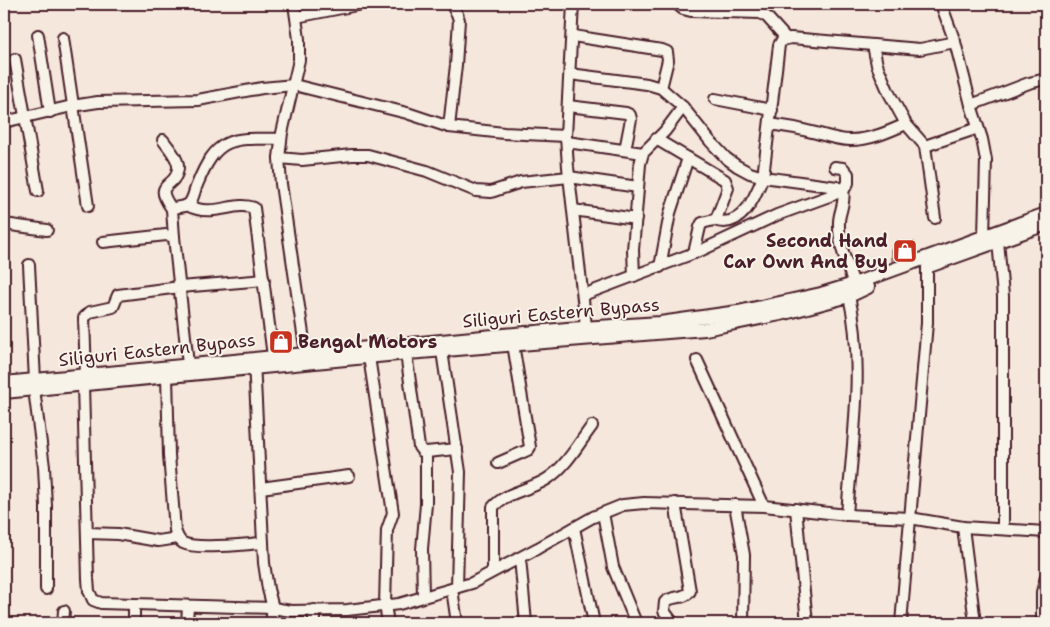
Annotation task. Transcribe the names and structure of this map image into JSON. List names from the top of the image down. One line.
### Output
{"streets":{"main road":["Siliguri Eastern Bypass"]},"places":{"shop":["Second Hand Car Own And Buy","Bengal Motors"]}}
